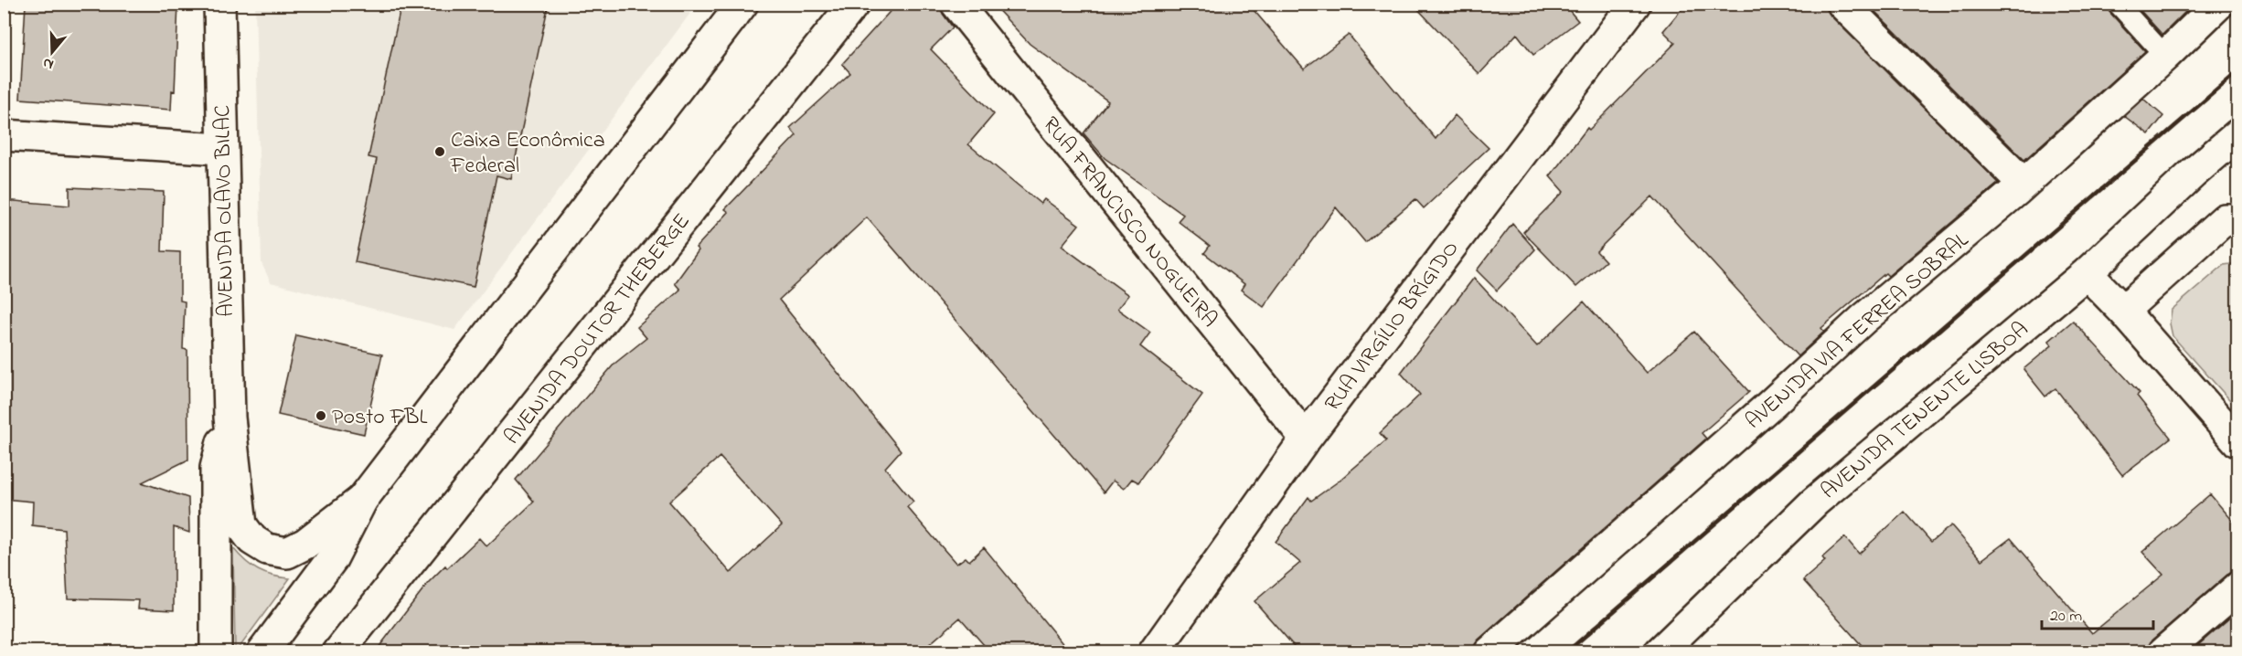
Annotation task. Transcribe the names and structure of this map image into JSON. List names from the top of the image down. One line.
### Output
{"streets":{"street":["AVENIDA OLAVO BILAC","RUA FRANCISCO NOGUEIRA","RUA VIRGÍLIO BRÍGIDO","AVENIDA DOUTOR THEBERGE","AVENIDA VIA FERREA SOBRAL","AVENIDA TENENTE LISBOA"]},"crossings":[["RUA FRANCISCO NOGUEIRA","RUA VIRGÍLIO BRÍGIDO"]],"places":["Caixa Econômica Federal","Posto FBL"],"scale_bar":"20 m","north":"bottom"}
